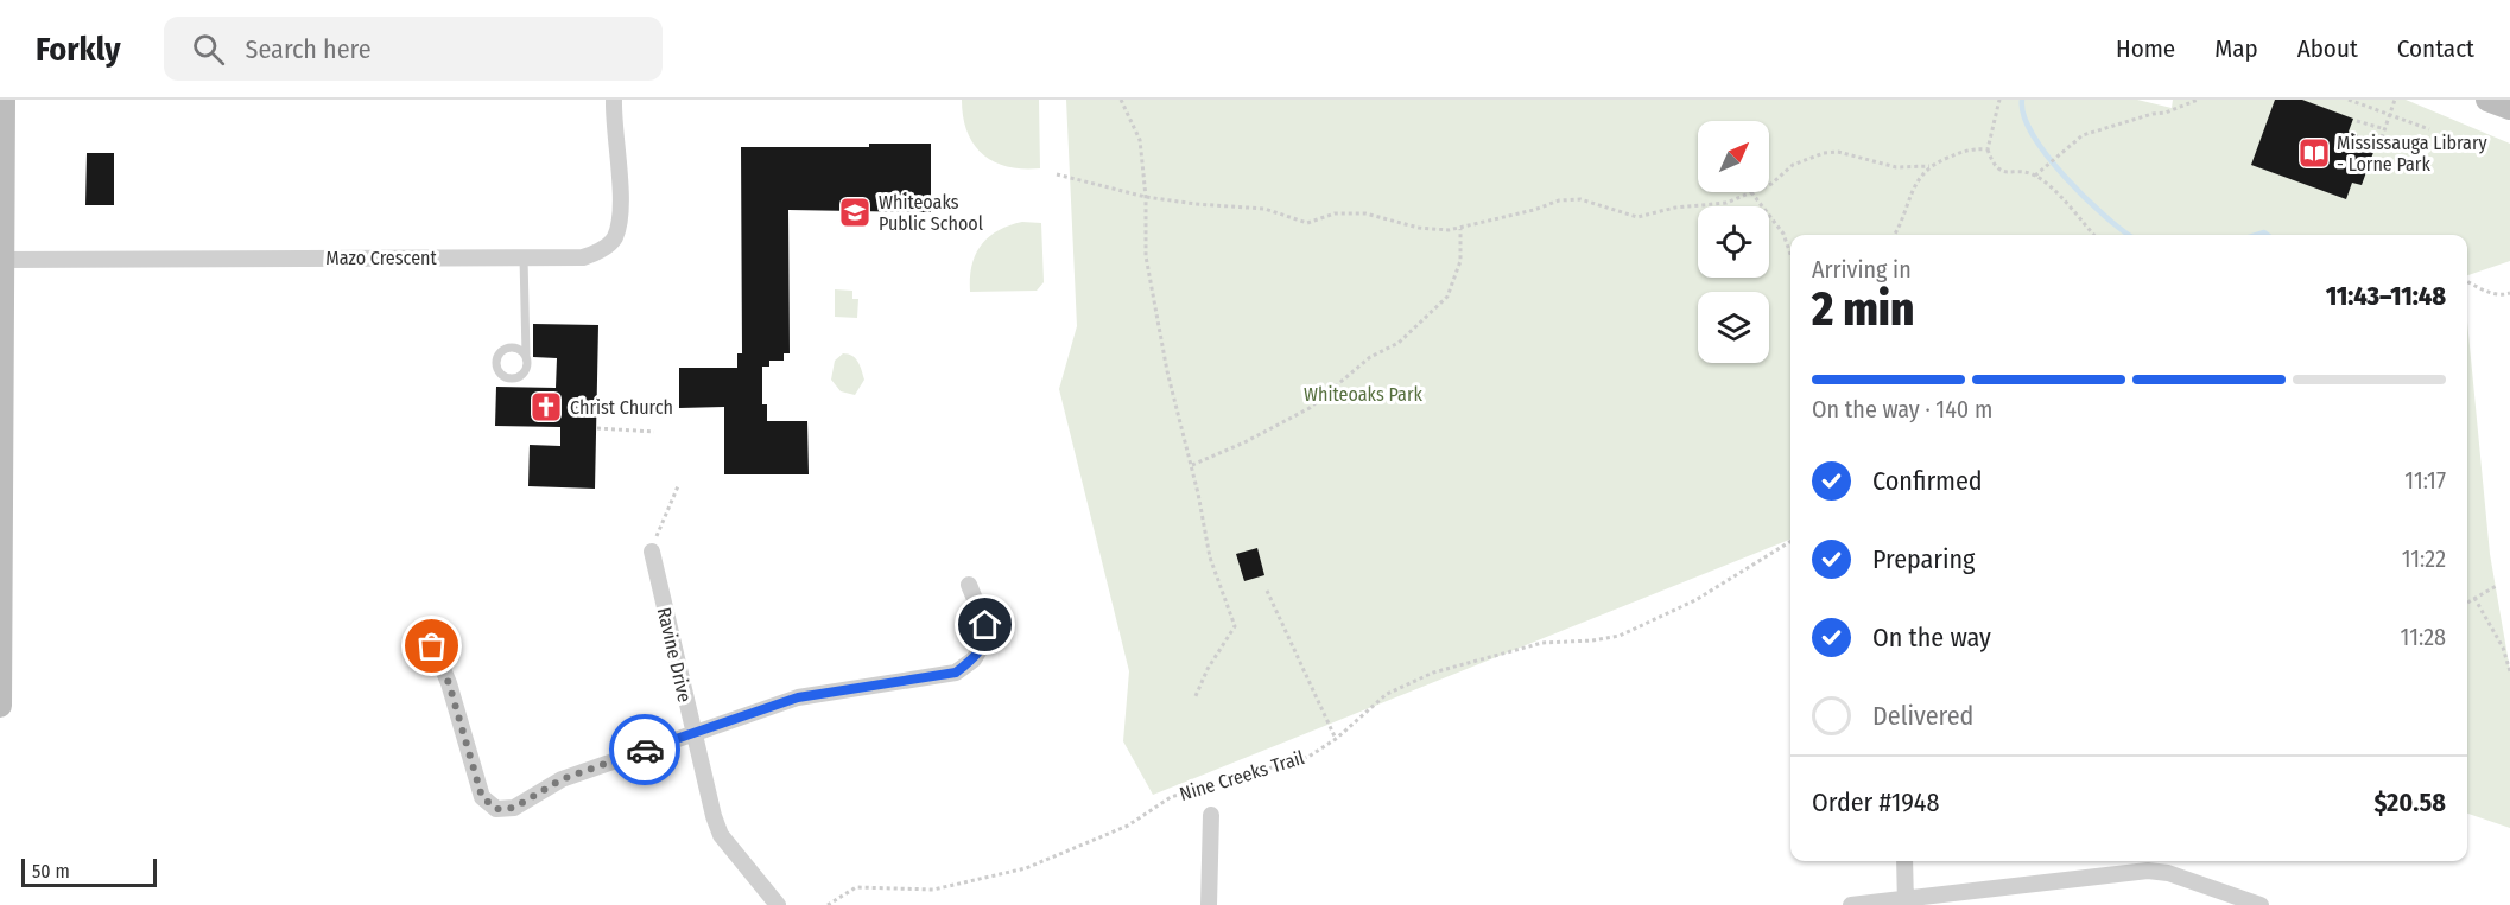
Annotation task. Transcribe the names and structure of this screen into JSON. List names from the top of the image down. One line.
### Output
{"streets":{"street":["Mazo Crescent","Ravine Drive"],"path":["Nine Creeks Trail"]},"parks":["Whiteoaks Park"],"places":{"library":["Mississauga Library - Lorne Park"],"school or university":["Whiteoaks Public School"],"church":["Christ Church"]},"scale_bar":"50 m","north":"top right","page":{"header":"Forkly","search":"Search here","nav":["Home","Map","About","Contact"],"heading":["2 min","Arriving in","11:43–11:48"],"panel":["Order #1948","$20.58"],"bar":"On the way · 140 m","list":[["Confirmed","11:17"],["Preparing","11:22"],["On the way","11:28"],"Delivered"],"scale":"50 m"}}
